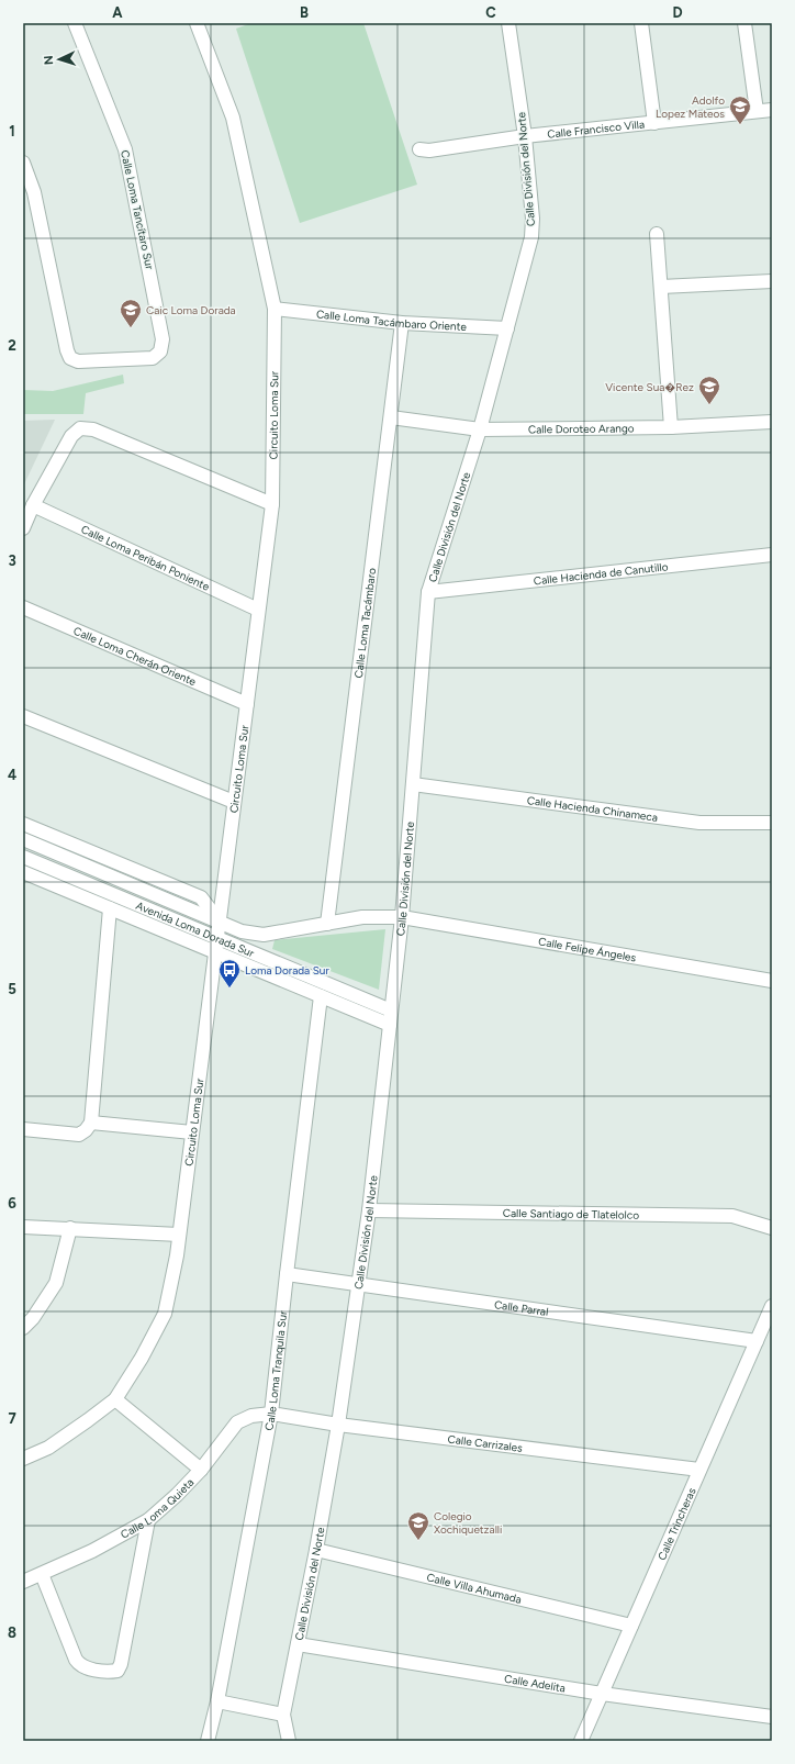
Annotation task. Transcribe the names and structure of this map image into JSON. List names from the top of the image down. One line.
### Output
{"streets":{"street":["Calle Francisco Villa","Calle División del Norte","Calle Loma Tancítaro Sur","Calle Loma Tacámbaro Oriente","Circuito Loma Sur","Calle Doroteo Arango","Calle Loma Peribán Poniente","Calle Hacienda de Canutillo","Calle Loma Tacámbaro","Calle Loma Cherán Oriente","Calle Hacienda Chinameca","Avenida Loma Dorada Sur","Calle Felipe Ángeles","Calle Santiago de Tlatelolco","Calle Parral","Calle Loma Tranquila Sur","Calle Carrizales","Calle Loma Quieta","Calle Trincheras","Calle Villa Ahumada","Calle Adelita"]},"crossings":[["Calle Francisco Villa","Calle División del Norte"],["Calle División del Norte","Calle Loma Tacámbaro Oriente"],["Calle División del Norte","Calle Doroteo Arango"],["Calle División del Norte","Calle Hacienda de Canutillo"],["Calle División del Norte","Calle Hacienda Chinameca"],["Calle División del Norte","Avenida Loma Dorada Sur"],["Calle División del Norte","Calle Felipe Ángeles"],["Calle División del Norte","Calle Santiago de Tlatelolco"],["Calle División del Norte","Calle Parral"],["Calle División del Norte","Calle Carrizales"],["Calle División del Norte","Calle Villa Ahumada"],["Calle División del Norte","Calle Adelita"],["Calle Loma Tacámbaro Oriente","Circuito Loma Sur"],["Calle Loma Tacámbaro Oriente","Calle Loma Tacámbaro"],["Circuito Loma Sur","Calle Loma Peribán Poniente"],["Circuito Loma Sur","Calle Loma Cherán Oriente"],["Circuito Loma Sur","Avenida Loma Dorada Sur"],["Calle Doroteo Arango","Calle Loma Tacámbaro"],["Calle Loma Tacámbaro","Avenida Loma Dorada Sur"],["Avenida Loma Dorada Sur","Calle Felipe Ángeles"],["Avenida Loma Dorada Sur","Calle Loma Tranquila Sur"],["Calle Parral","Calle Loma Tranquila Sur"],["Calle Parral","Calle Trincheras"],["Calle Loma Tranquila Sur","Calle Carrizales"],["Calle Loma Tranquila Sur","Calle Loma Quieta"],["Calle Carrizales","Calle Loma Quieta"],["Calle Carrizales","Calle Trincheras"],["Calle Trincheras","Calle Villa Ahumada"],["Calle Trincheras","Calle Adelita"]],"places":{"school or university":["Adolfo Lopez Mateos","Caic Loma Dorada","Vicente Sua�Rez","Colegio Xochiquetzalli"],"bus stop":["Loma Dorada Sur"]},"north":"left","grid":{"columns":["A","B","C","D"],"rows":["1","2","3","4","5","6","7","8"]}}
